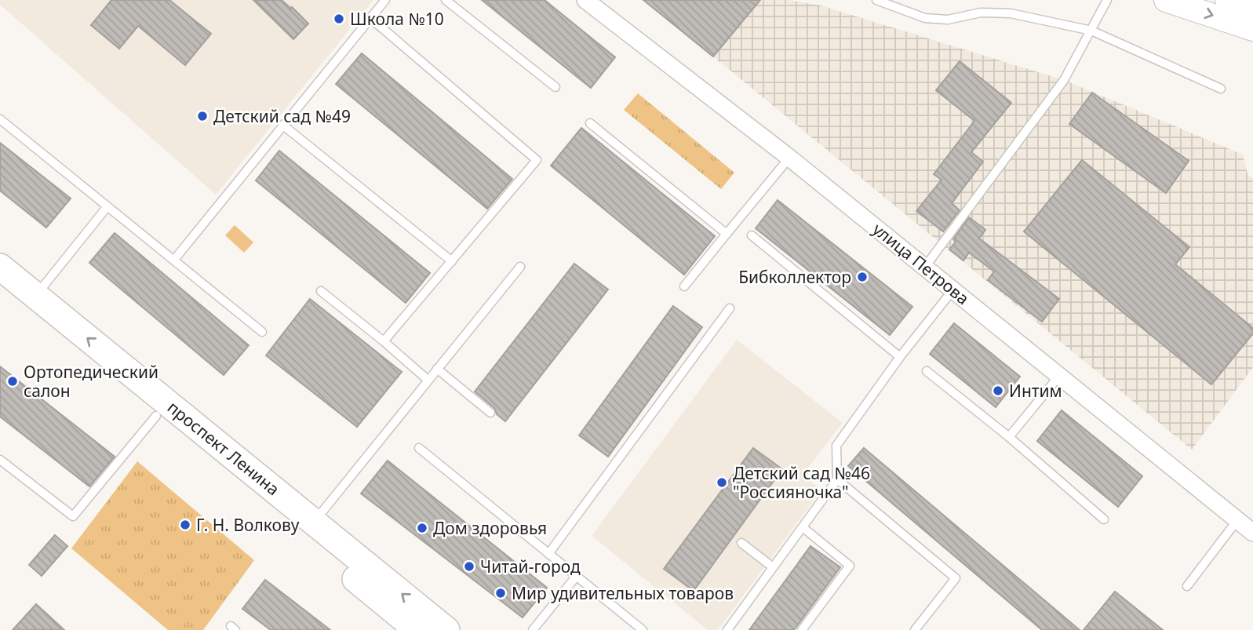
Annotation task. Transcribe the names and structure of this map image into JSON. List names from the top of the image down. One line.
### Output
{"streets":{"main road":["проспект Ленина"],"street":["улица Петрова"]},"places":["Школа №10","Детский сад №49","Бибколлектор","Ортопедический салон","Интим","Детский сад №46 \"Россияночка\"","Г. Н. Волкову","Дом здоровья","Читай-город","Мир удивительных товаров"]}
